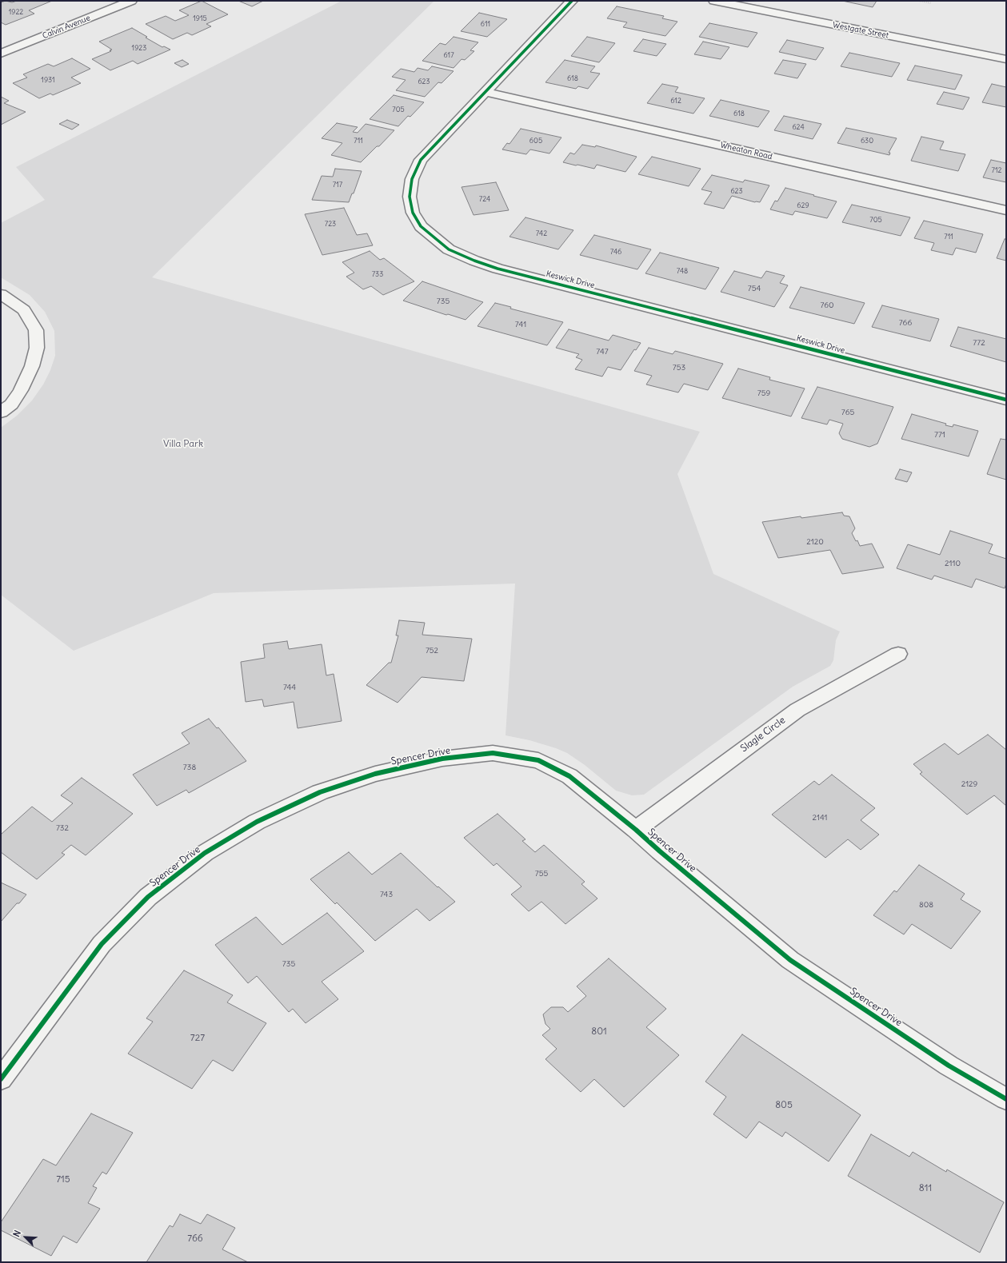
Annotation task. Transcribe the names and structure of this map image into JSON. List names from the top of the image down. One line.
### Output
{"streets":{"street":["Calvin Avenue","Westgate Street","Wheaton Road","Keswick Drive","Slagle Circle","Spencer Drive"]},"crossings":[["Wheaton Road","Keswick Drive"],["Slagle Circle","Spencer Drive"]],"parks":["Villa Park"],"house_numbers":["1922","1915","611","1923","617","618","1931","623","612","705","618","624","711","605","630","712","717","623","724","629","705","723","742","711","746","748","733","754","735","760","766","741","772","747","753","759","765","771","2120","2110","752","744","738","2129","2141","732","755","743","808","735","801","727","805","715","811","766"],"north":"top left"}
